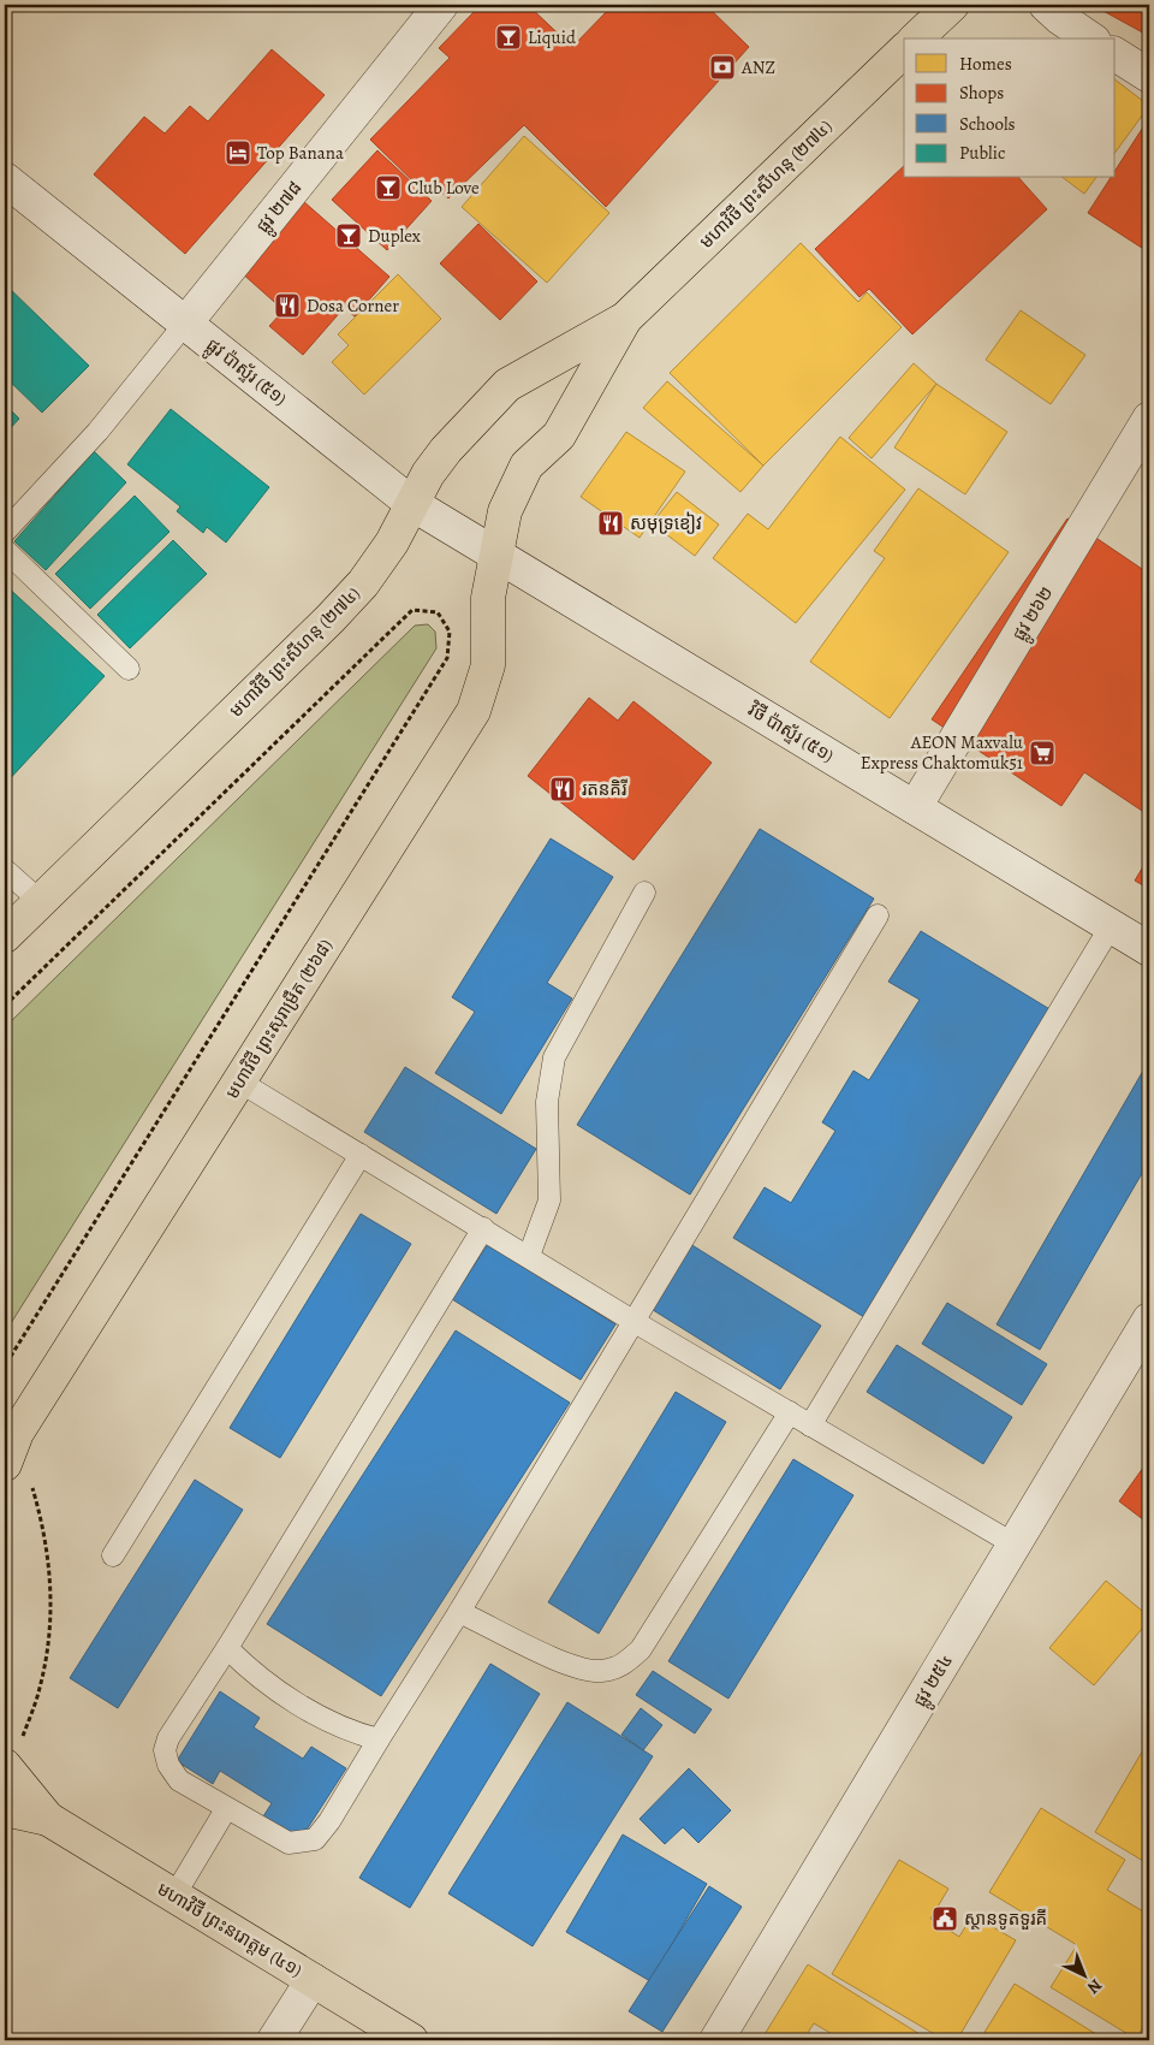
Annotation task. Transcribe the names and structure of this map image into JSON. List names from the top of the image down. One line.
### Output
{"streets":{"main road":["មហាវិថី ព្រះសីហនុ (២៧៤)","មហាវិថី ព្រះសុរាម្រឹត (២៦៨)","មហាវិថី ព្រះនរោត្តម (៤១)"],"street":["ផ្លូវ ២៧៨","ផ្លូវ ប៉ាស្ទ័រ (៥១)","ផ្លូវ ២៦២","វិថី ប៉ាស្ទ័រ (៥១)","ផ្លូវ ២៥៤"]},"crossings":[["មហាវិថី ព្រះសីហនុ (២៧៤)","ផ្លូវ ប៉ាស្ទ័រ (៥១)"],["មហាវិថី ព្រះសីហនុ (២៧៤)","វិថី ប៉ាស្ទ័រ (៥១)"],["មហាវិថី ព្រះសីហនុ (២៧៤)","មហាវិថី ព្រះសុរាម្រឹត (២៦៨)"],["ផ្លូវ ២៧៨","ផ្លូវ ប៉ាស្ទ័រ (៥១)"],["ផ្លូវ ប៉ាស្ទ័រ (៥១)","វិថី ប៉ាស្ទ័រ (៥១)"],["ផ្លូវ ប៉ាស្ទ័រ (៥១)","មហាវិថី ព្រះសុរាម្រឹត (២៦៨)"],["ផ្លូវ ២៦២","វិថី ប៉ាស្ទ័រ (៥១)"],["វិថី ប៉ាស្ទ័រ (៥១)","មហាវិថី ព្រះសុរាម្រឹត (២៦៨)"]],"places":{"bar":["Liquid","Club Love","Duplex"],"bank":["ANZ"],"hotel":["Top Banana"],"restaurant":["Dosa Corner","សមុទ្រខៀវ","រតនគិរី"],"supermarket":["AEON Maxvalu Express Chaktomuk51"],"public building":["ស្ថានទូតទួរគី"]},"legend":["Homes","Shops","Schools","Public"],"north":"bottom right"}
